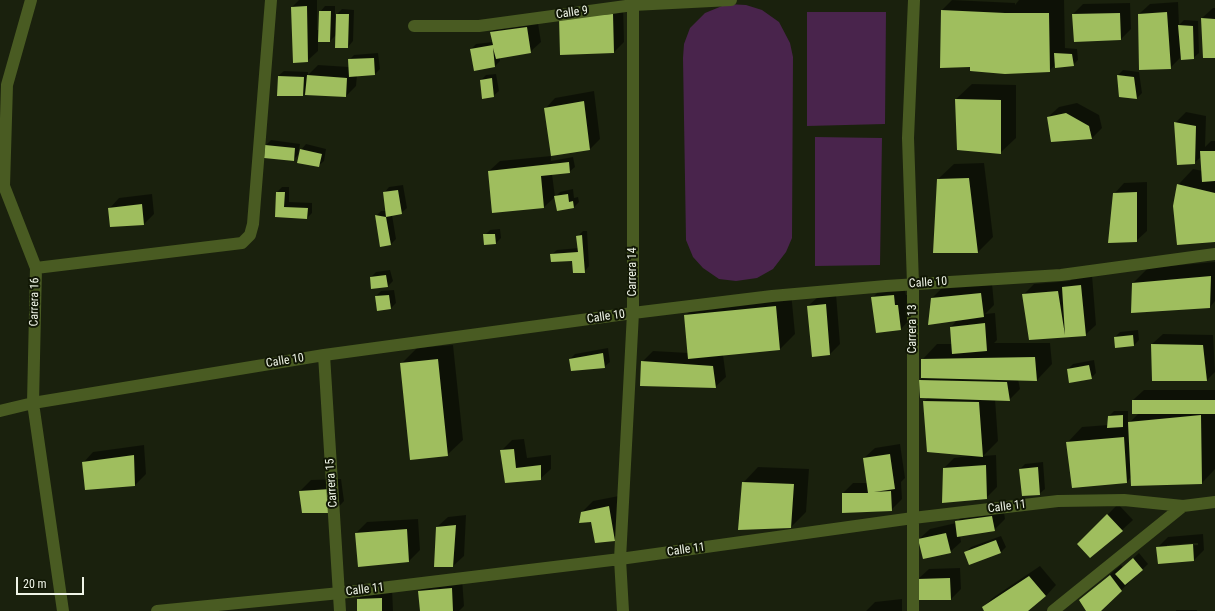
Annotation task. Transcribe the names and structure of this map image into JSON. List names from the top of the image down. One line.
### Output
{"streets":{"street":["Calle 9","Carrera 14","Calle 10","Carrera 16","Carrera 13","Carrera 15","Calle 11"]},"crossings":[["Calle 9","Carrera 14"],["Carrera 14","Calle 10"],["Carrera 14","Calle 11"],["Calle 10","Carrera 16"],["Calle 10","Carrera 13"],["Calle 10","Carrera 15"],["Carrera 13","Calle 11"],["Carrera 15","Calle 11"]],"scale_bar":"20 m"}
